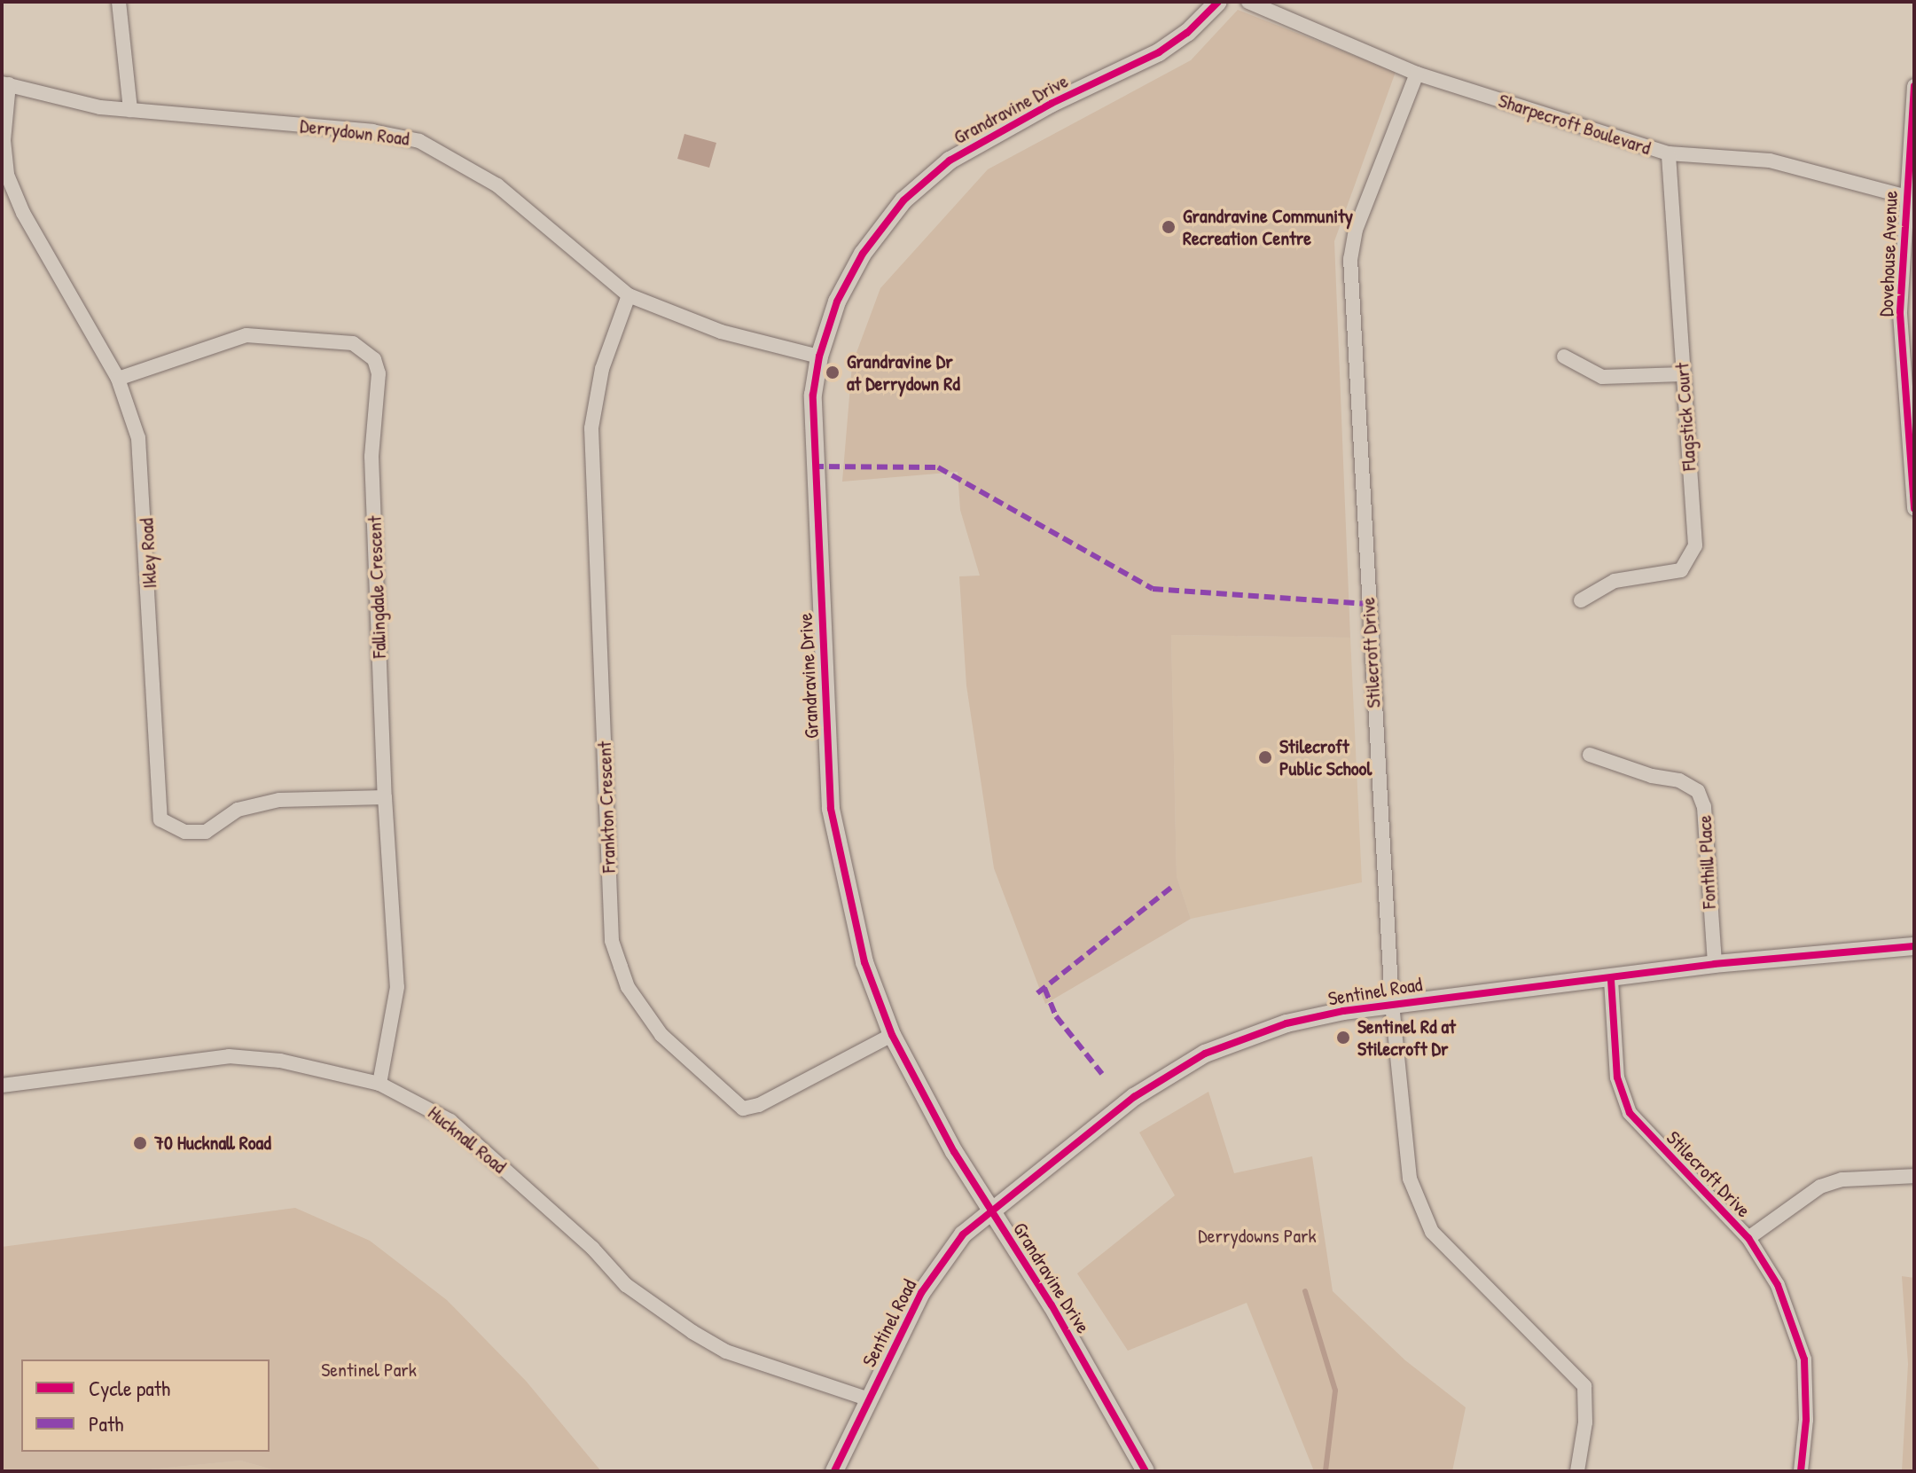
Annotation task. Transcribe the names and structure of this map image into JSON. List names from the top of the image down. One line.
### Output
{"streets":{"street":["Grandravine Drive","Sharpecroft Boulevard","Derrydown Road","Dovehouse Avenue","Flagstick Court","Ikley Road","Fallingdale Crescent","Stilecroft Drive","Frankton Crescent","Fonthill Place","Sentinel Road","Hucknall Road"]},"crossings":[["Grandravine Drive","Derrydown Road"],["Grandravine Drive","Frankton Crescent"],["Grandravine Drive","Sentinel Road"],["Sharpecroft Boulevard","Dovehouse Avenue"],["Sharpecroft Boulevard","Flagstick Court"],["Sharpecroft Boulevard","Stilecroft Drive"],["Derrydown Road","Ikley Road"],["Derrydown Road","Frankton Crescent"],["Ikley Road","Fallingdale Crescent"],["Fallingdale Crescent","Hucknall Road"],["Stilecroft Drive","Sentinel Road"],["Fonthill Place","Sentinel Road"],["Sentinel Road","Hucknall Road"]],"parks":["Derrydowns Park","Sentinel Park"],"places":["Grandravine Community Recreation Centre","Grandravine Dr at Derrydown Rd","Stilecroft Public School","Sentinel Rd at Stilecroft Dr","70 Hucknall Road"],"legend":["Cycle path","Path"]}
